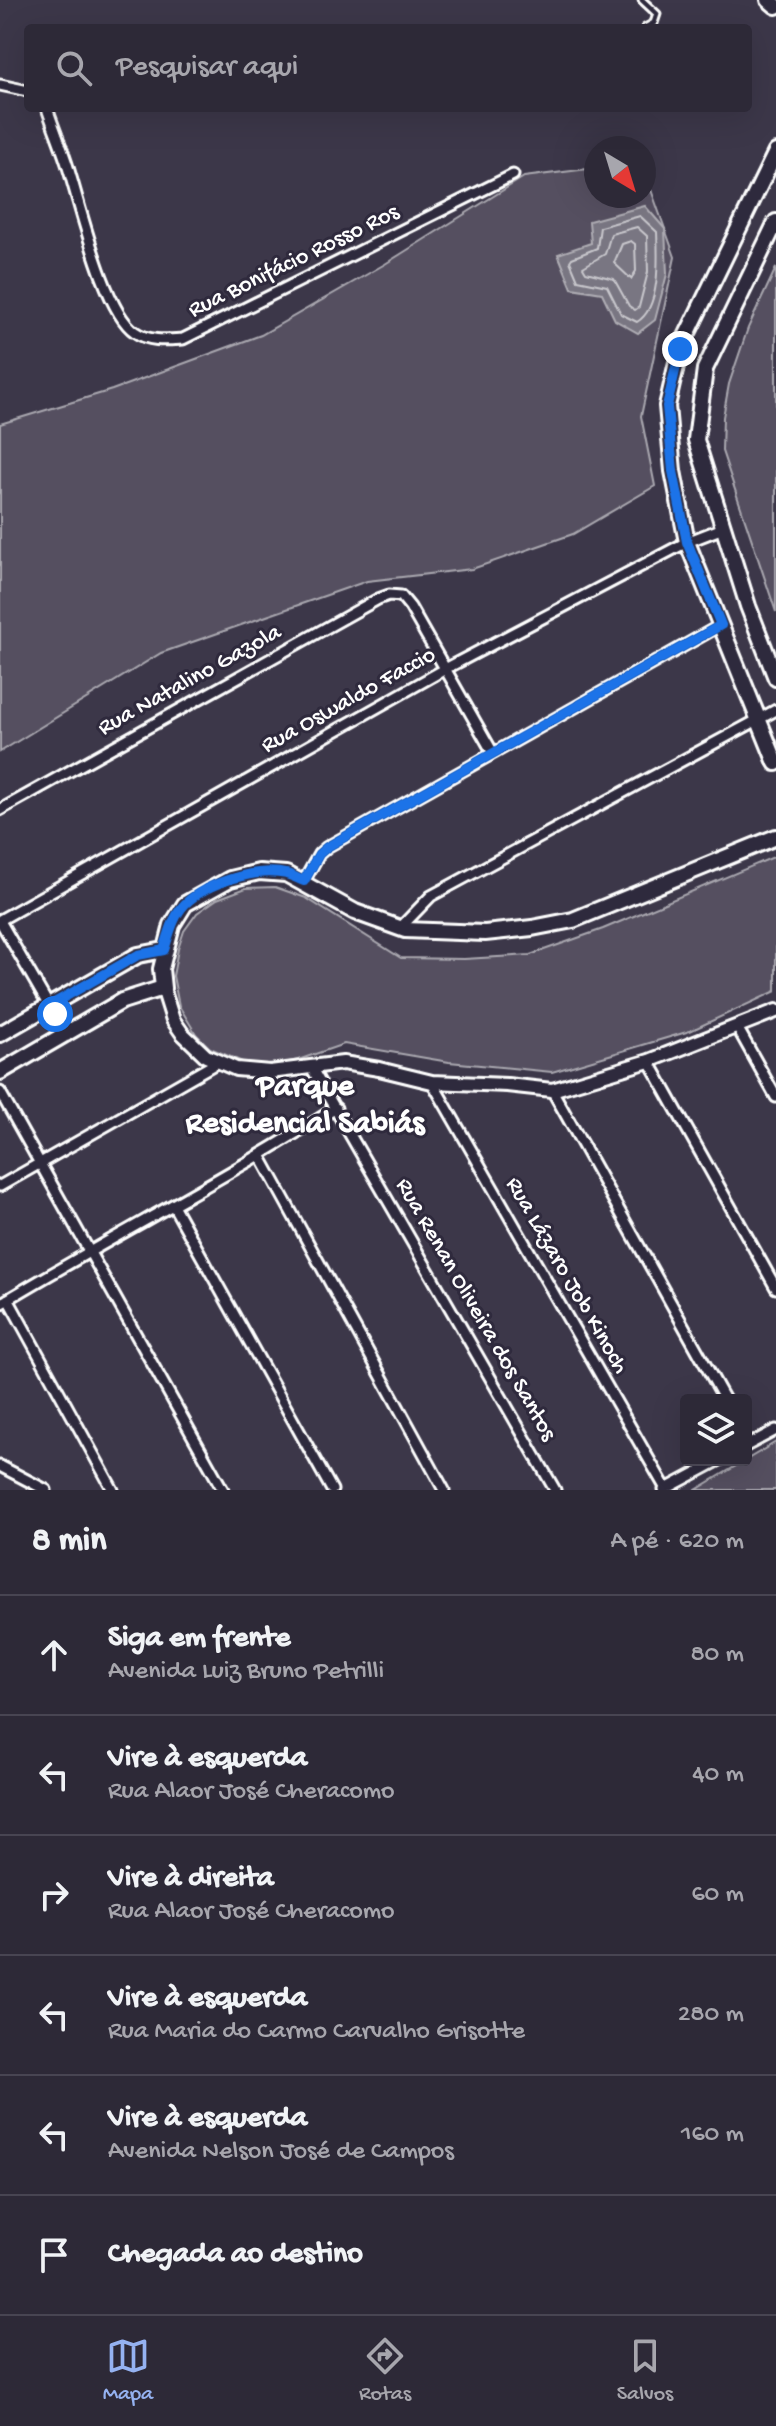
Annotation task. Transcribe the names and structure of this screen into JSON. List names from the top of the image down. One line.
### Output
{"streets":{"street":["Rua Bonifácio Rosso Ros","Rua Natalino Gazola","Rua Oswaldo Faccio","Rua Lázaro Job Kinoch","Rua Renan Oliveira dos Santos"]},"crossings":[["Rua Natalino Gazola","Rua Oswaldo Faccio"]],"districts":["Parque Residencial Sabiás"],"north":"bottom right","page":{"search":"Pesquisar aqui","heading":["8 min","A pé · 620 m"],"list":[["Siga em frente","Avenida Luiz Bruno Petrilli","80 m"],["Vire à esquerda","Rua Alaor José Cheracomo","40 m"],["Vire à direita","Rua Alaor José Cheracomo","60 m"],["Vire à esquerda","Rua Maria do Carmo Carvalho Grisotte","280 m"],["Vire à esquerda","Avenida Nelson José de Campos","160 m"],"Chegada ao destino"],"nav":["Mapa","Rotas","Salvos"]}}
